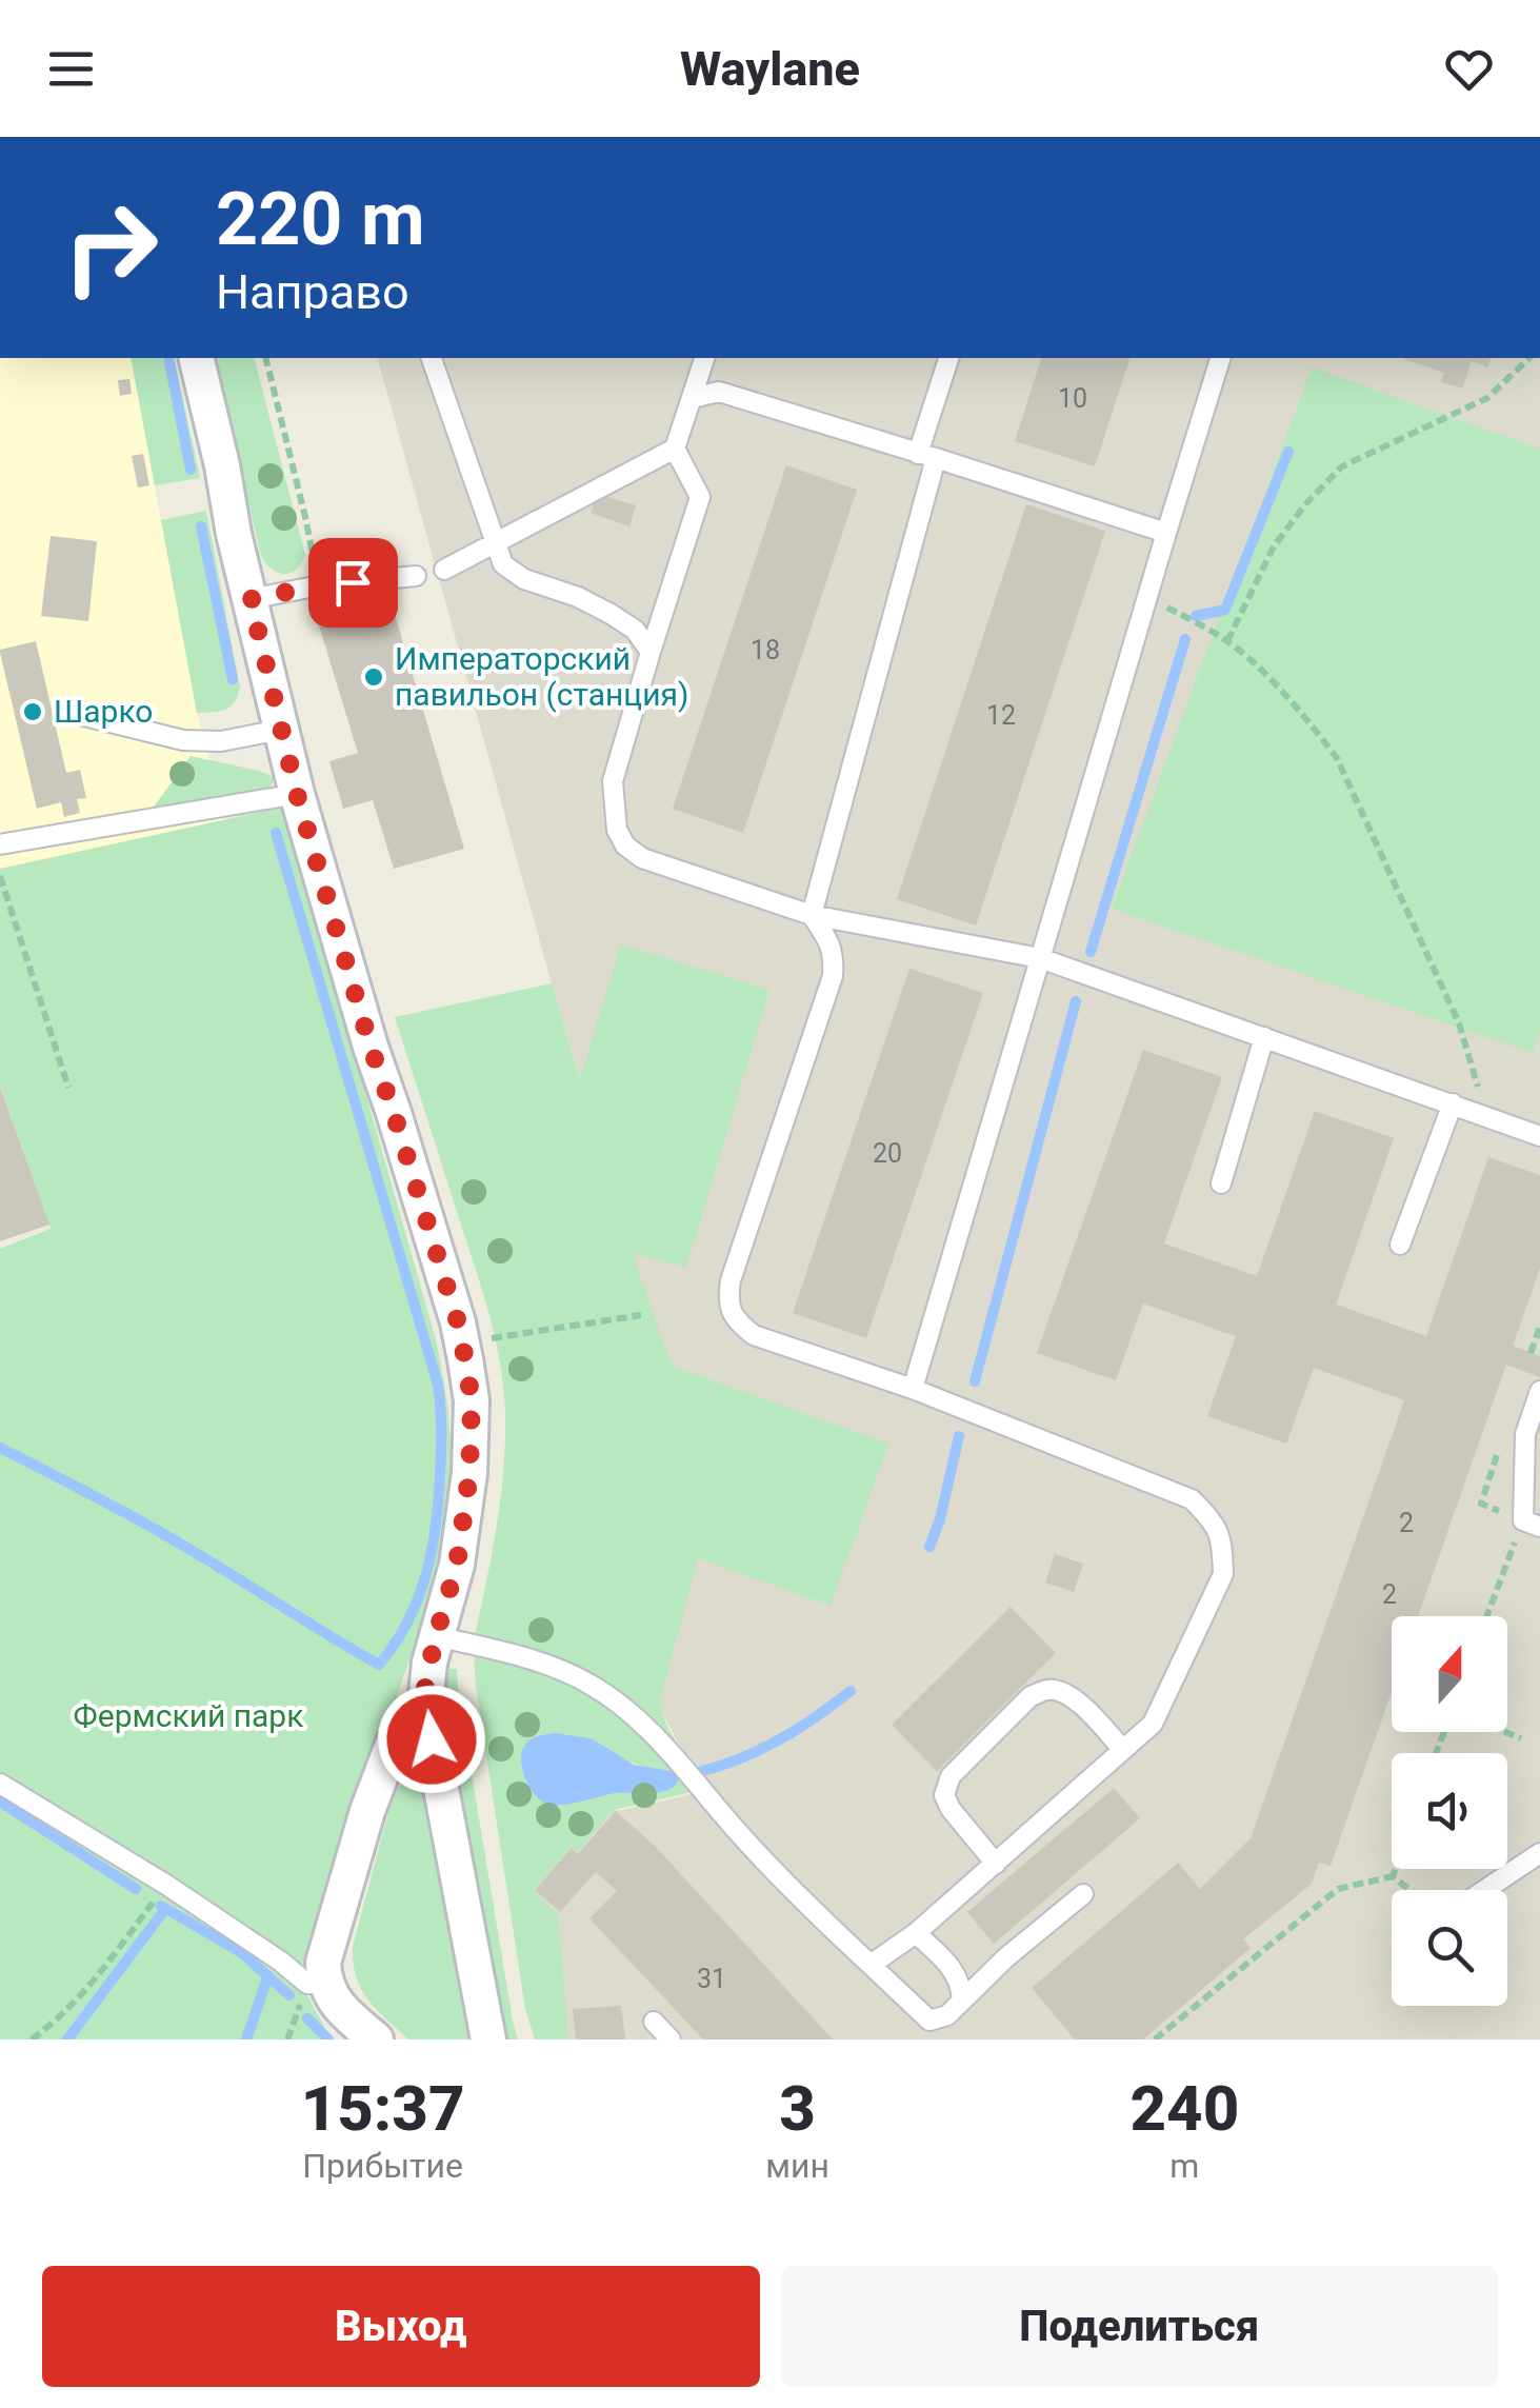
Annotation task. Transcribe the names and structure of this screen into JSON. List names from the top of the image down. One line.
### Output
{"parks":["Фермский парк"],"places":["Императорский павильон (станция)","Шарко"],"house_numbers":["10","18","12","20","2","2","31"],"north":"top","page":{"header":"Waylane","turn":["220 m","Направо"],"eta":["15:37","Прибытие","3","мин","240","m"],"buttons":["Выход","Поделиться"]}}
